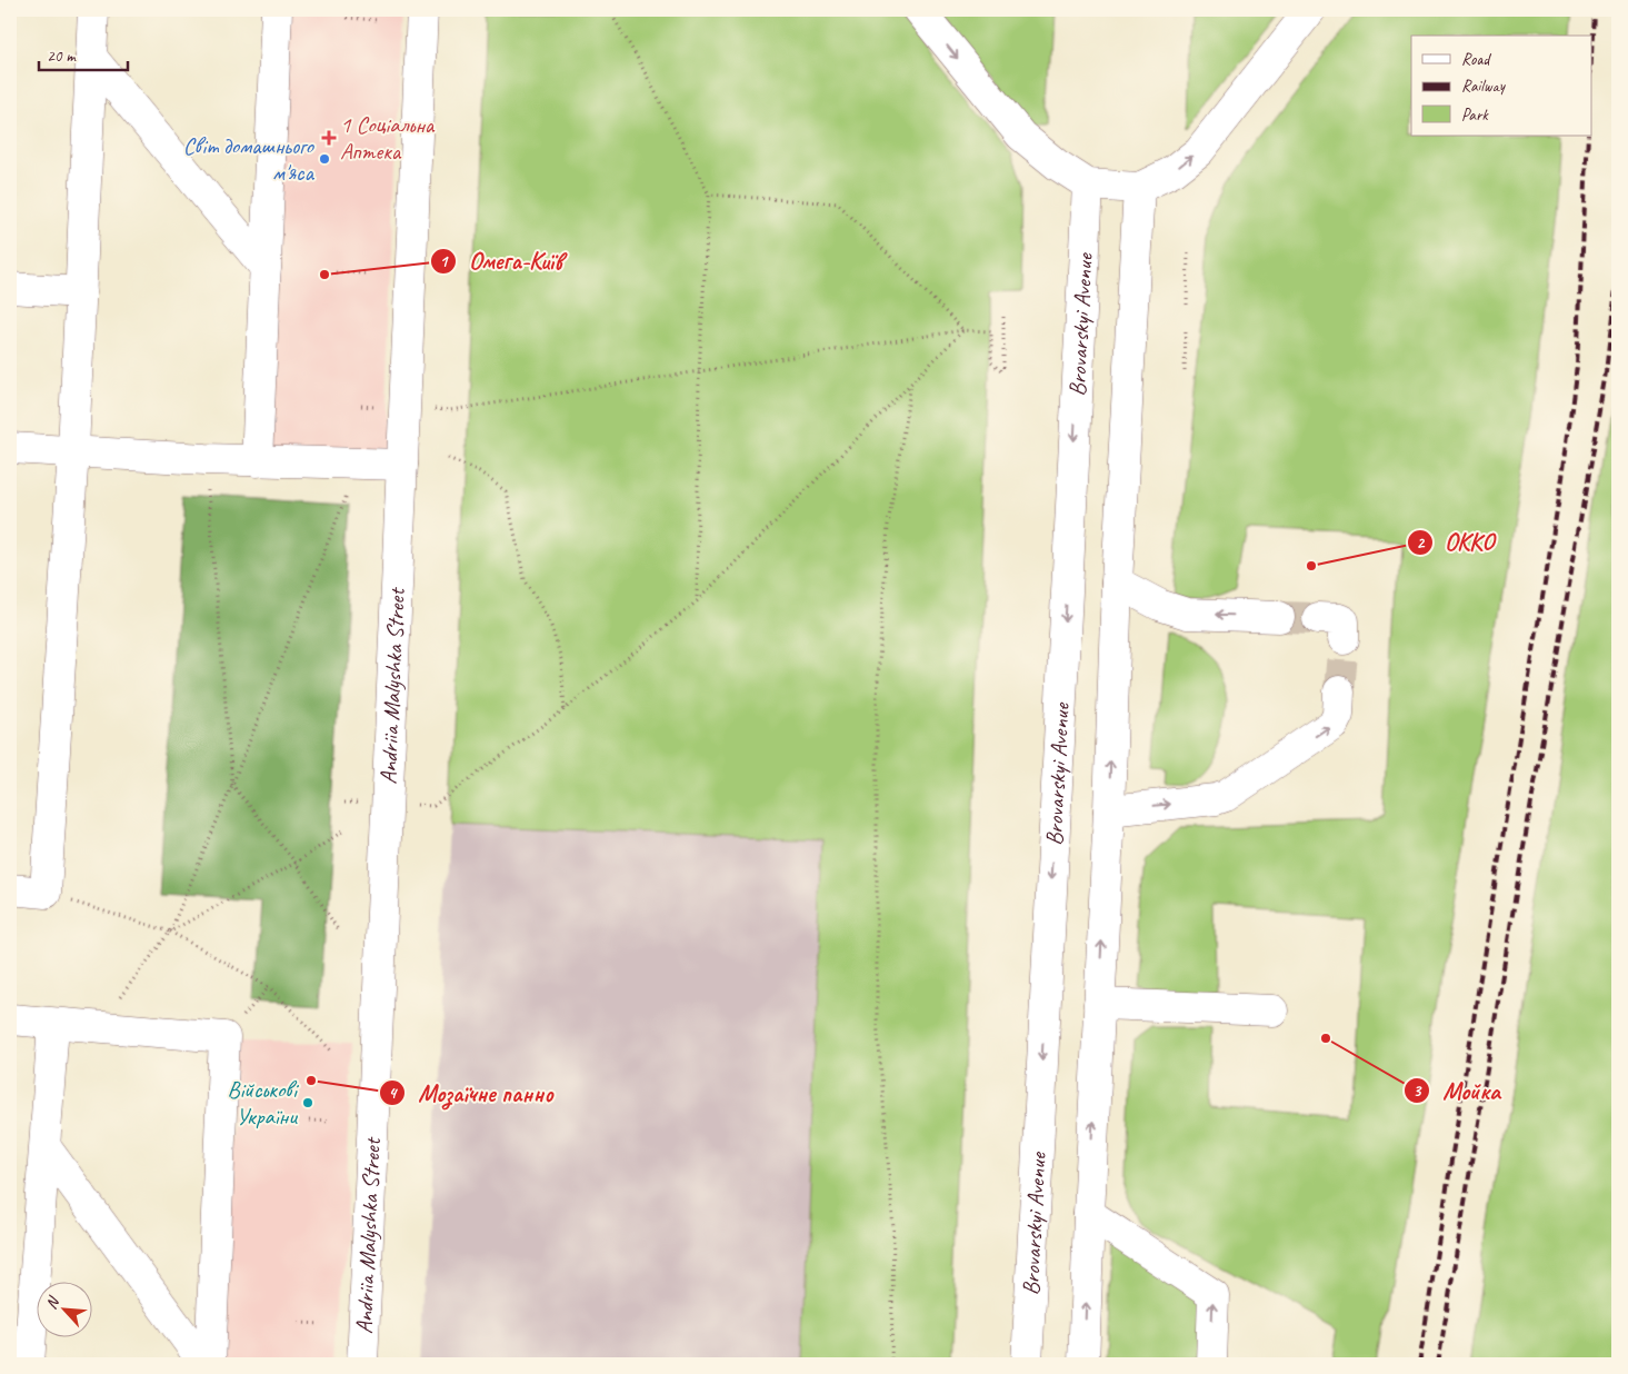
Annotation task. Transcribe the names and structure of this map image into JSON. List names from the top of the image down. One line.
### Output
{"streets":{"main road":["Brovarskyi Avenue","Andriia Malyshka Street"]},"places":{"health":["1 Соціальна Аптека"],"other":["Світ домашнього м'яса","Омега-Київ","OKKO","Мойка","Мозаїчне панно","Військові України"]},"legend":["Road","Railway","Park"],"scale_bar":"20 m","north":"top left"}
